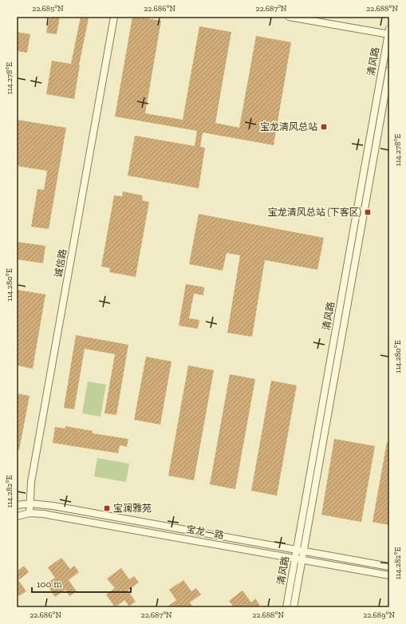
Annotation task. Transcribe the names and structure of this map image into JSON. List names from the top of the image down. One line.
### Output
{"streets":{"street":["清风路","诚信路","宝龙一路"]},"crossings":[["清风路","宝龙一路"],["诚信路","宝龙一路"]],"places":{"transit":["宝龙清风总站","宝龙清风总站 (下客区)","宝澜雅苑"]},"scale_bar":"100 m","coordinates":["22.685°N","22.686°N","22.687°N","22.688°N","114.278°E","114.280°E","114.282°E","22.689°N"]}
